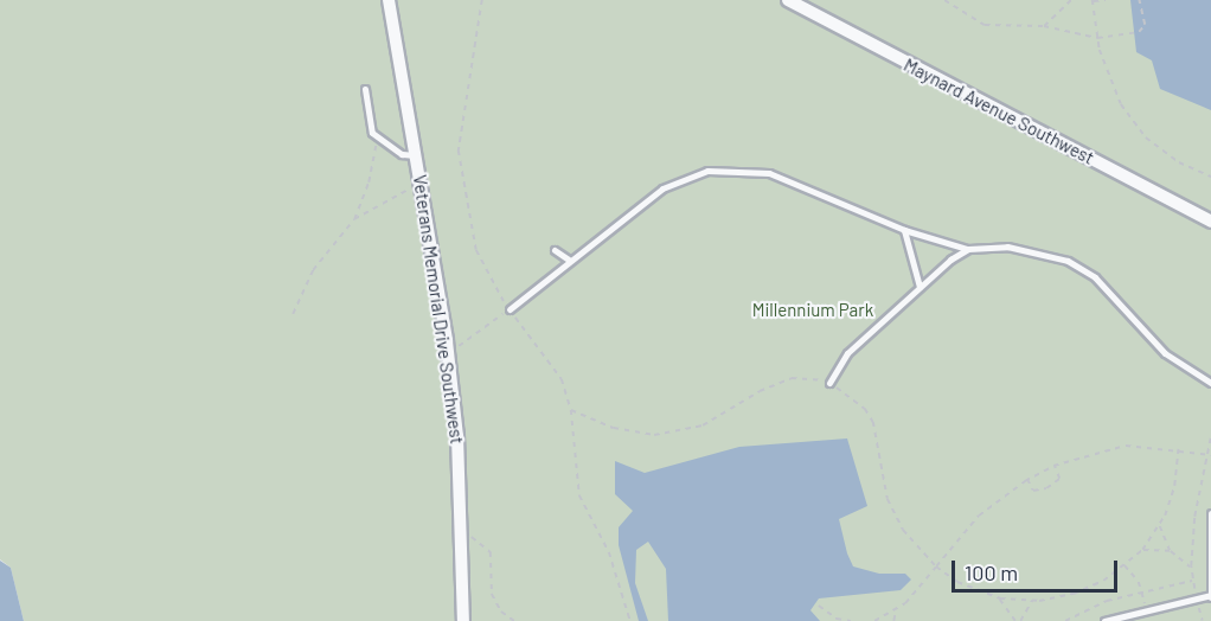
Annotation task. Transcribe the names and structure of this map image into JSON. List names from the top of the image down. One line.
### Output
{"streets":{"street":["Maynard Avenue Southwest","Veterans Memorial Drive Southwest"]},"parks":["Millennium Park"],"scale_bar":"100 m"}
